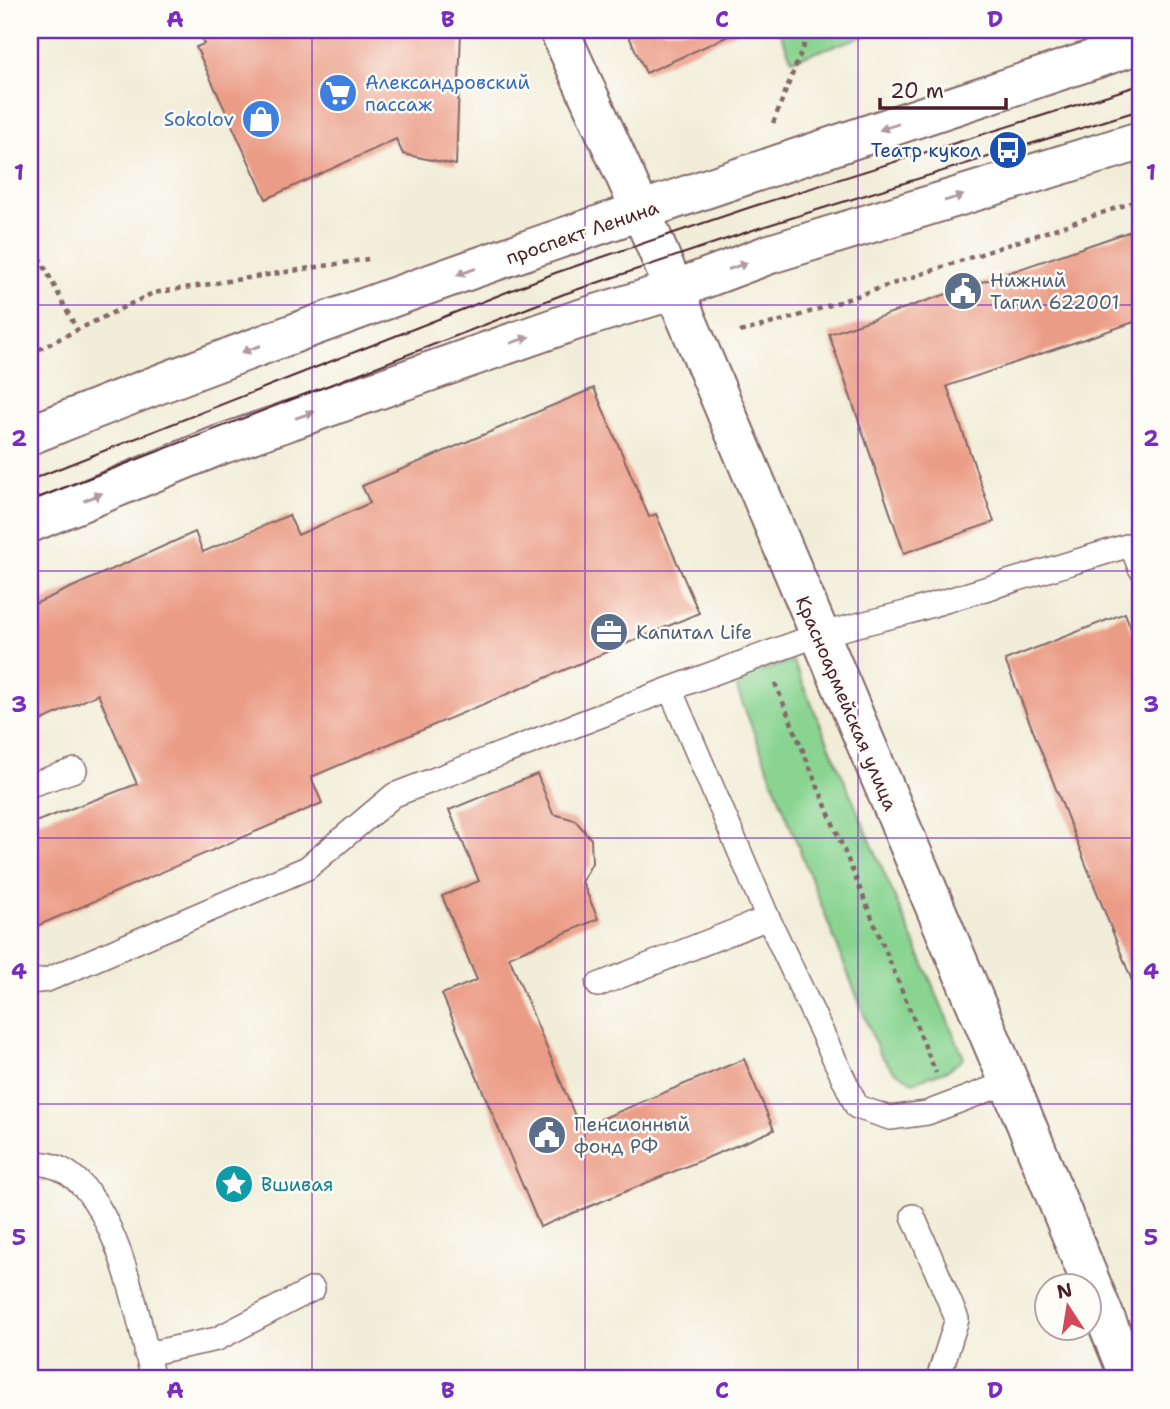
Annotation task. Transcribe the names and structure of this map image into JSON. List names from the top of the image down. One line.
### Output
{"streets":{"main road":["проспект Ленина","Красноармейская улица"]},"crossings":[["проспект Ленина","Красноармейская улица"]],"places":{"supermarket":["Александровский пассаж"],"shop":["Sokolov"],"bus stop":["Театр кукол"],"public building":["Нижний Тагил 622001","Пенсионный фонд РФ"],"office":["Капитал Life"],"place":["Вшивая"]},"scale_bar":"20 m","north":"top","grid":{"columns":["A","B","C","D"],"rows":["1","2","3","4","5"]}}
